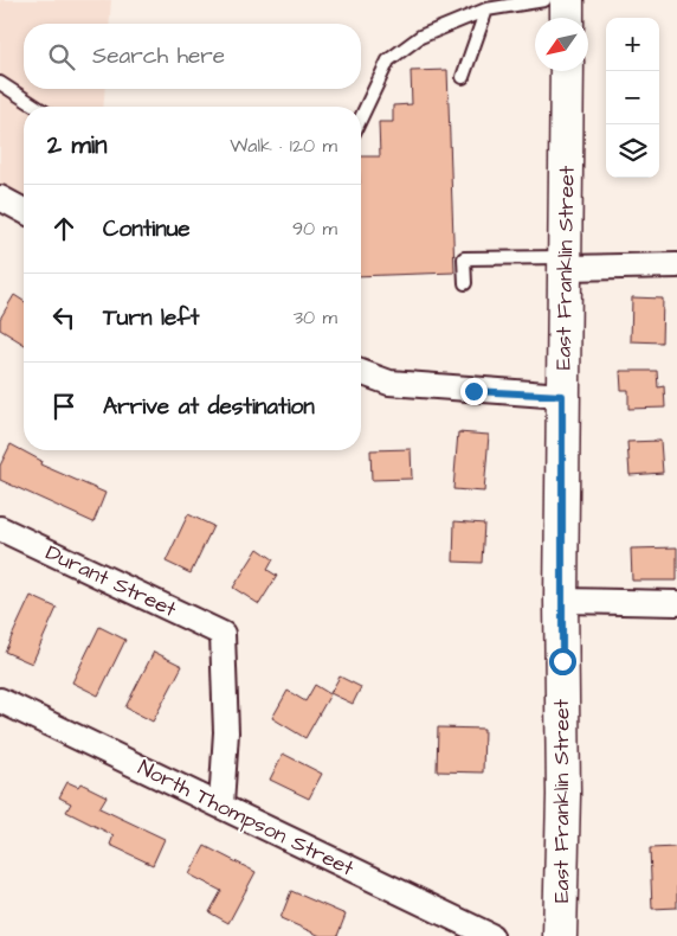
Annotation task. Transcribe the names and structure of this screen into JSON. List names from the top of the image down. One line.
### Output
{"streets":{"main road":["East Franklin Street"],"street":["Durant Street","North Thompson Street"]},"crossings":[["Durant Street","North Thompson Street"]],"north":"bottom left","page":{"map_buttons":["+","−"],"search":"Search here","heading":["2 min","Walk · 120 m"],"list":[["Continue","90 m"],["Turn left","30 m"],"Arrive at destination"]}}
